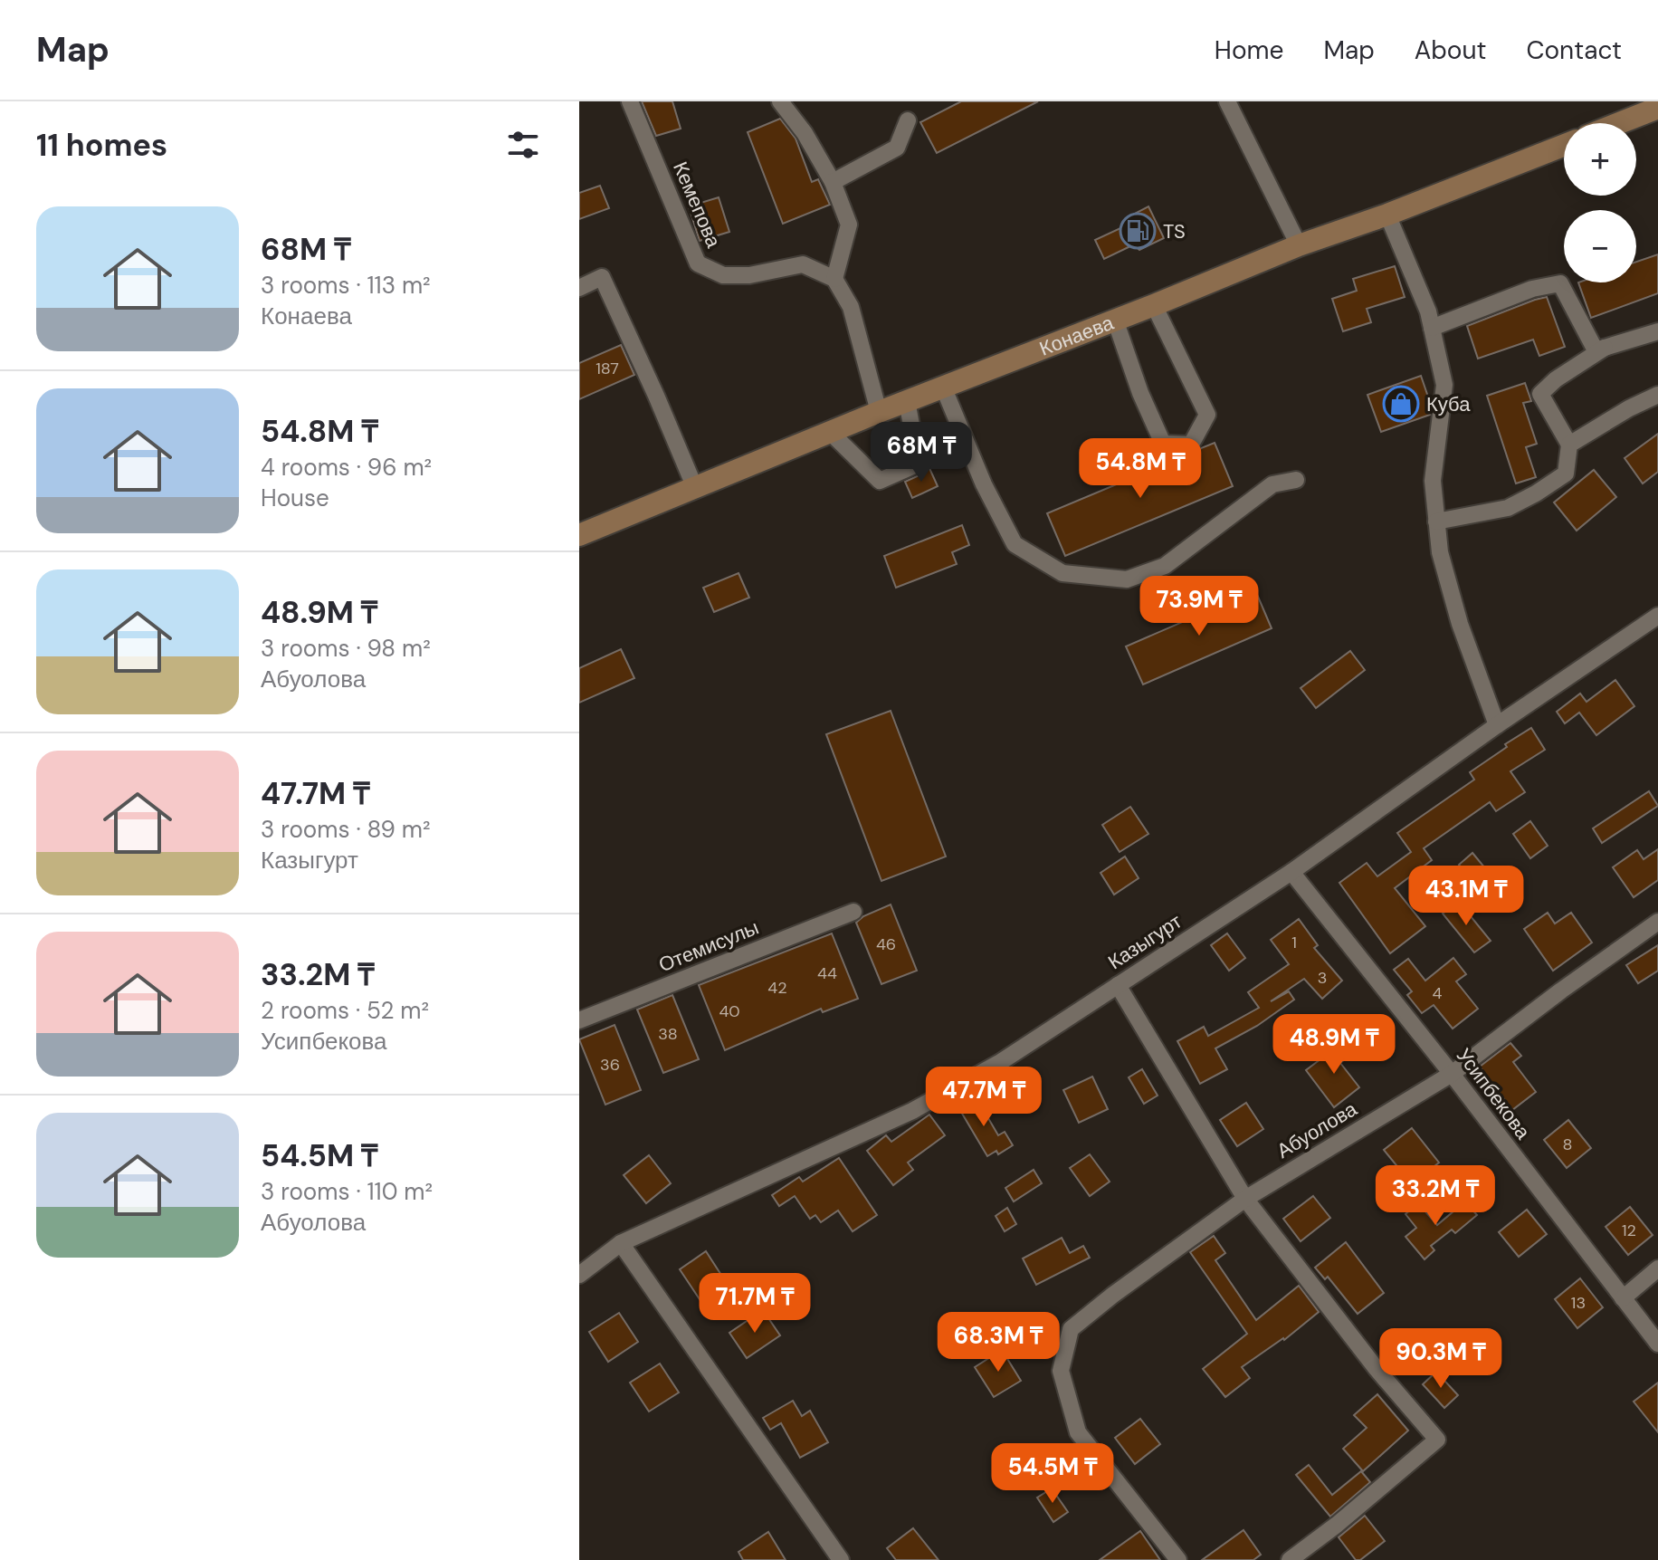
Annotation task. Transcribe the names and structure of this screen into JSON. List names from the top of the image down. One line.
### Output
{"streets":{"main road":["Конаева"],"street":["Кемепова","Казыгурт","Отемисулы","Усипбекова","Абуолова"]},"crossings":[["Казыгурт","Усипбекова"],["Усипбекова","Абуолова"]],"places":{"fuel station":["TS"],"shop":["Куба"]},"house_numbers":["187","1","46","44","3","42","4","40","38","36","8","12","13"],"page":{"header":"Map","nav":["Home","Map","About","Contact"],"heading":"11 homes","map_buttons":["+","−"],"list":[{"name":"68M ₸","note":"3 rooms · 113 m² · Конаева"},{"name":"54.8M ₸","note":"4 rooms · 96 m² · House"},{"name":"48.9M ₸","note":"3 rooms · 98 m² · Абуолова"},{"name":"47.7M ₸","note":"3 rooms · 89 m² · Казыгурт"},{"name":"33.2M ₸","note":"2 rooms · 52 m² · Усипбекова"},{"name":"54.5M ₸","note":"3 rooms · 110 m² · Абуолова"}],"price":["68M ₸","54.8M ₸","73.9M ₸","43.1M ₸","48.9M ₸","47.7M ₸","33.2M ₸","71.7M ₸","68.3M ₸","90.3M ₸","54.5M ₸"]}}
